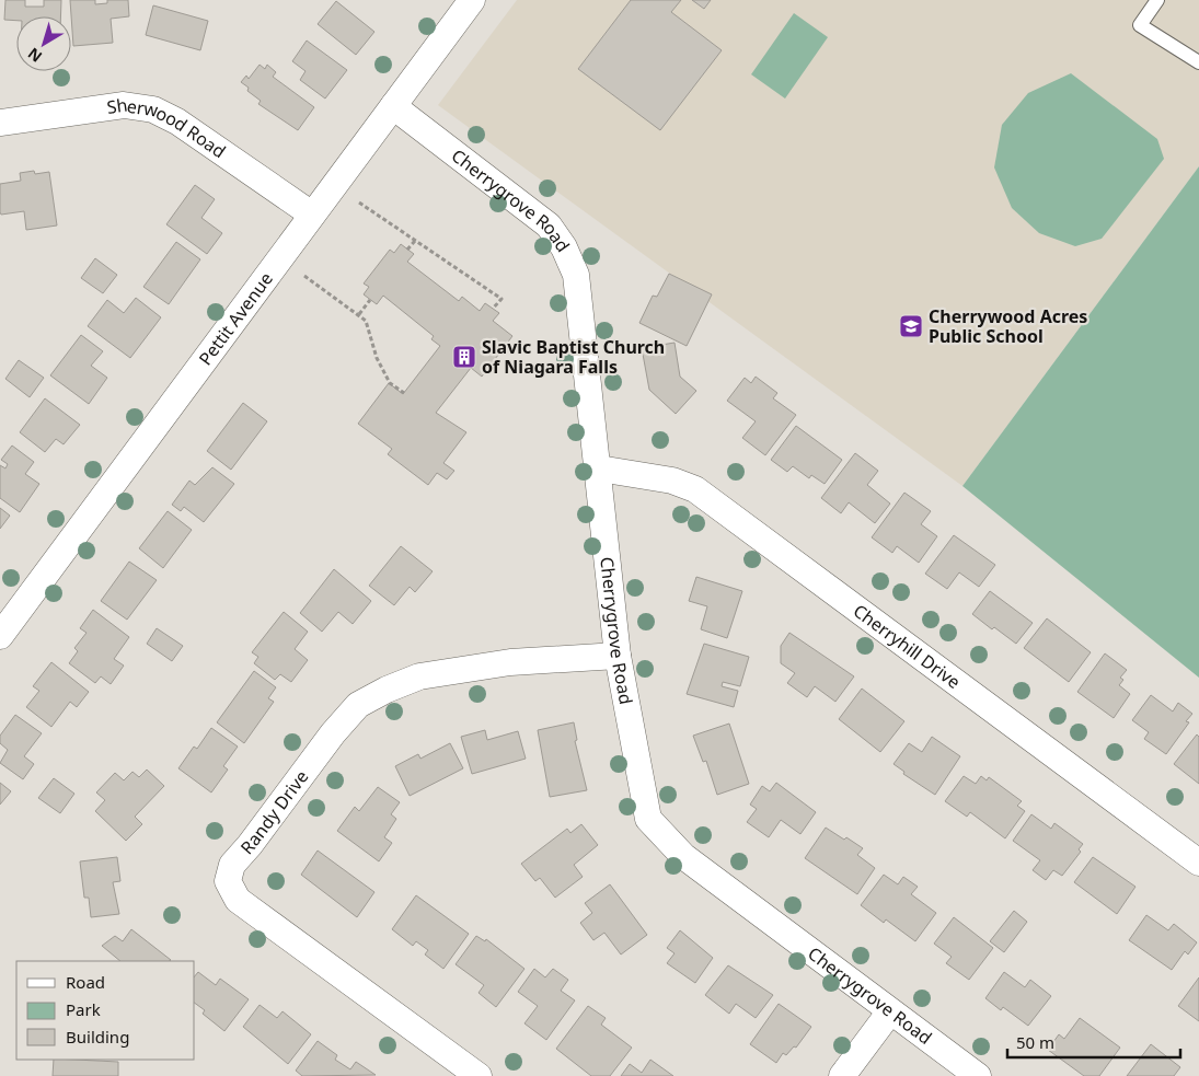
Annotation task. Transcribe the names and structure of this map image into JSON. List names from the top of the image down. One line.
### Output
{"streets":{"street":["Sherwood Road","Cherrygrove Road","Pettit Avenue","Cherryhill Drive","Randy Drive"]},"crossings":[["Sherwood Road","Pettit Avenue"],["Cherrygrove Road","Pettit Avenue"],["Cherrygrove Road","Cherryhill Drive"],["Cherrygrove Road","Randy Drive"]],"places":{"school or university":["Cherrywood Acres Public School"],"building":["Slavic Baptist Church of Niagara Falls"]},"legend":["Road","Park","Building"],"scale_bar":"50 m","north":"bottom left"}
